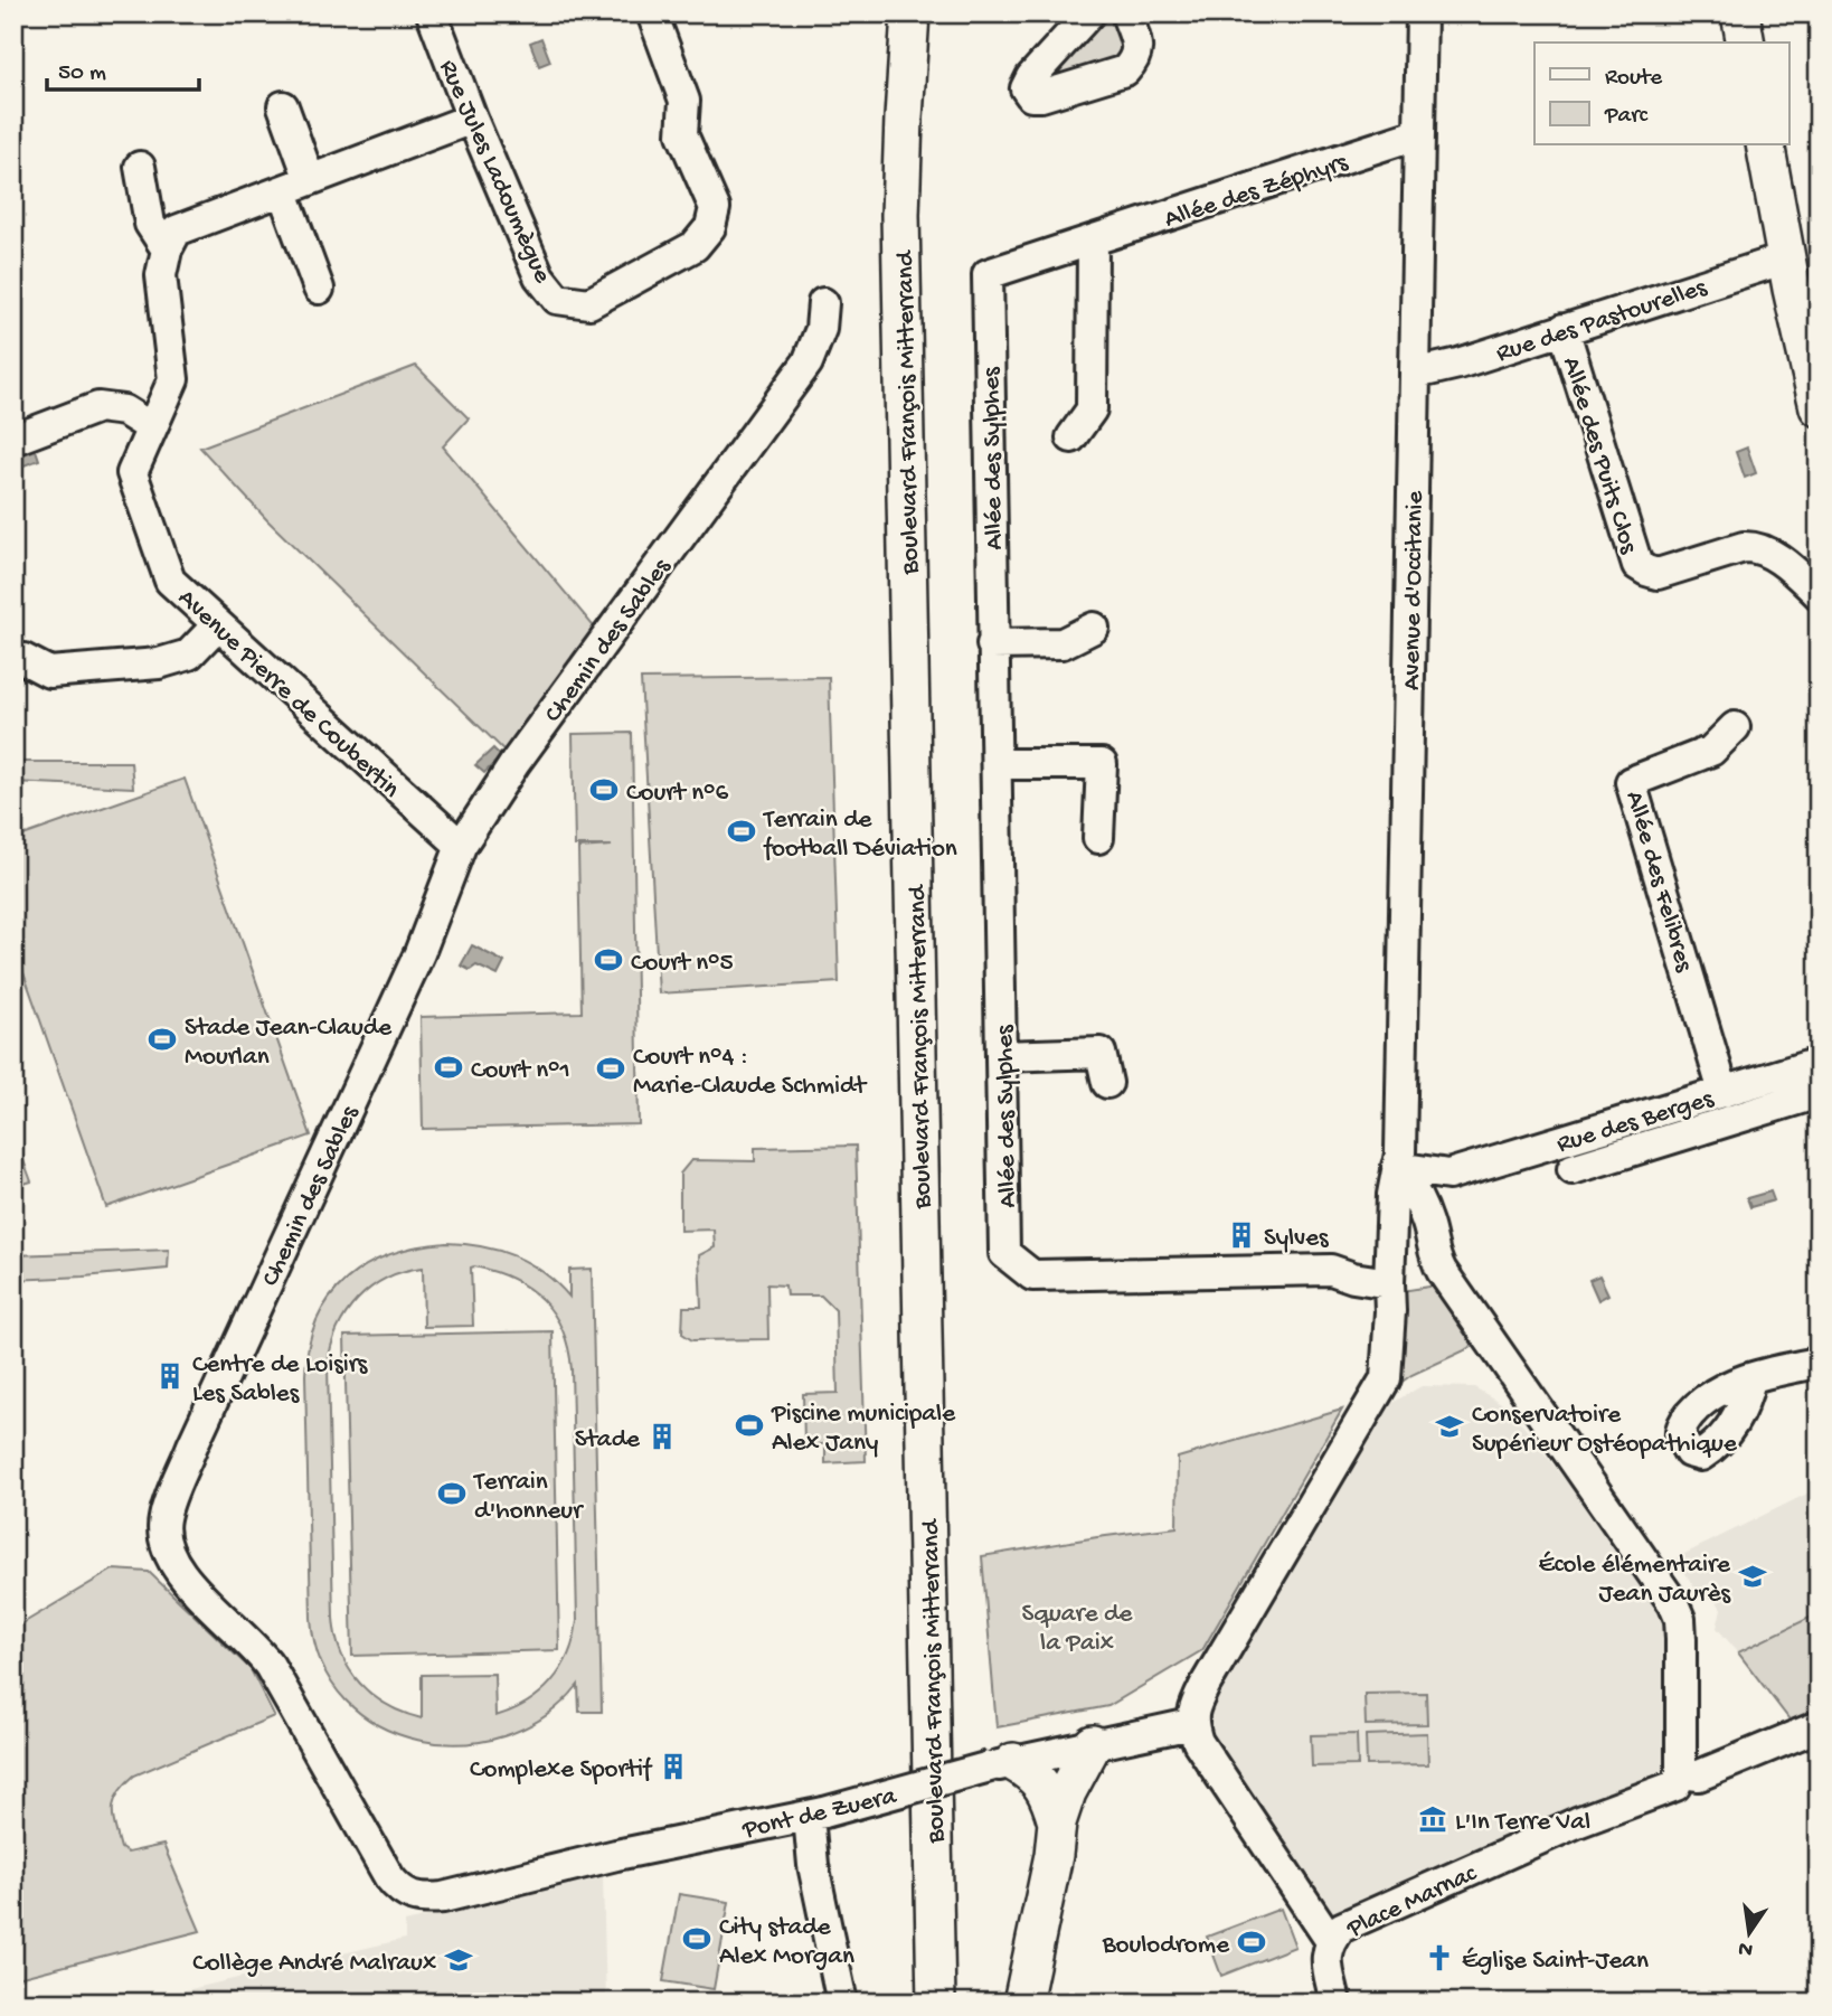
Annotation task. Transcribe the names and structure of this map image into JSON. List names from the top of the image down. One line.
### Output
{"streets":{"main road":["Boulevard François Mitterrand"],"street":["Rue Jules Ladoumègue","Allée des Zéphyrs","Rue des Pastourelles","Allée des Puits Clos","Allée des Sylphes","Avenue d'Occitanie","Chemin des Sables","Avenue Pierre de Coubertin","Allée des Felibres","Rue des Berges","Pont de Zuera","Place Marnac"]},"crossings":[["Allée des Zéphyrs","Allée des Sylphes"],["Allée des Zéphyrs","Avenue d'Occitanie"],["Rue des Pastourelles","Allée des Puits Clos"],["Rue des Pastourelles","Avenue d'Occitanie"],["Allée des Sylphes","Avenue d'Occitanie"],["Avenue d'Occitanie","Pont de Zuera"],["Avenue d'Occitanie","Place Marnac"],["Chemin des Sables","Avenue Pierre de Coubertin"],["Chemin des Sables","Pont de Zuera"],["Allée des Felibres","Rue des Berges"],["Pont de Zuera","Place Marnac"]],"parks":["Square de la Paix"],"places":{"sports":["Court n°6","Terrain de football Déviation","Court n°5","Stade Jean-Claude Mourlan","Court n°1","Court n°4 : Marie-Claude Schmidt","Piscine municipale Alex Jany","Terrain d'honneur","City stade Alex Morgan","Boulodrome"],"building":["Sylves","Centre de Loisirs Les Sables","Stade","Complexe Sportif"],"school or university":["Conservatoire Supérieur Ostéopathique","École élémentaire Jean Jaurès","Collège André Malraux"],"museum":["L'In Terre Val"],"church":["Église Saint-Jean"]},"legend":["Route","Parc"],"scale_bar":"50 m","north":"bottom"}
